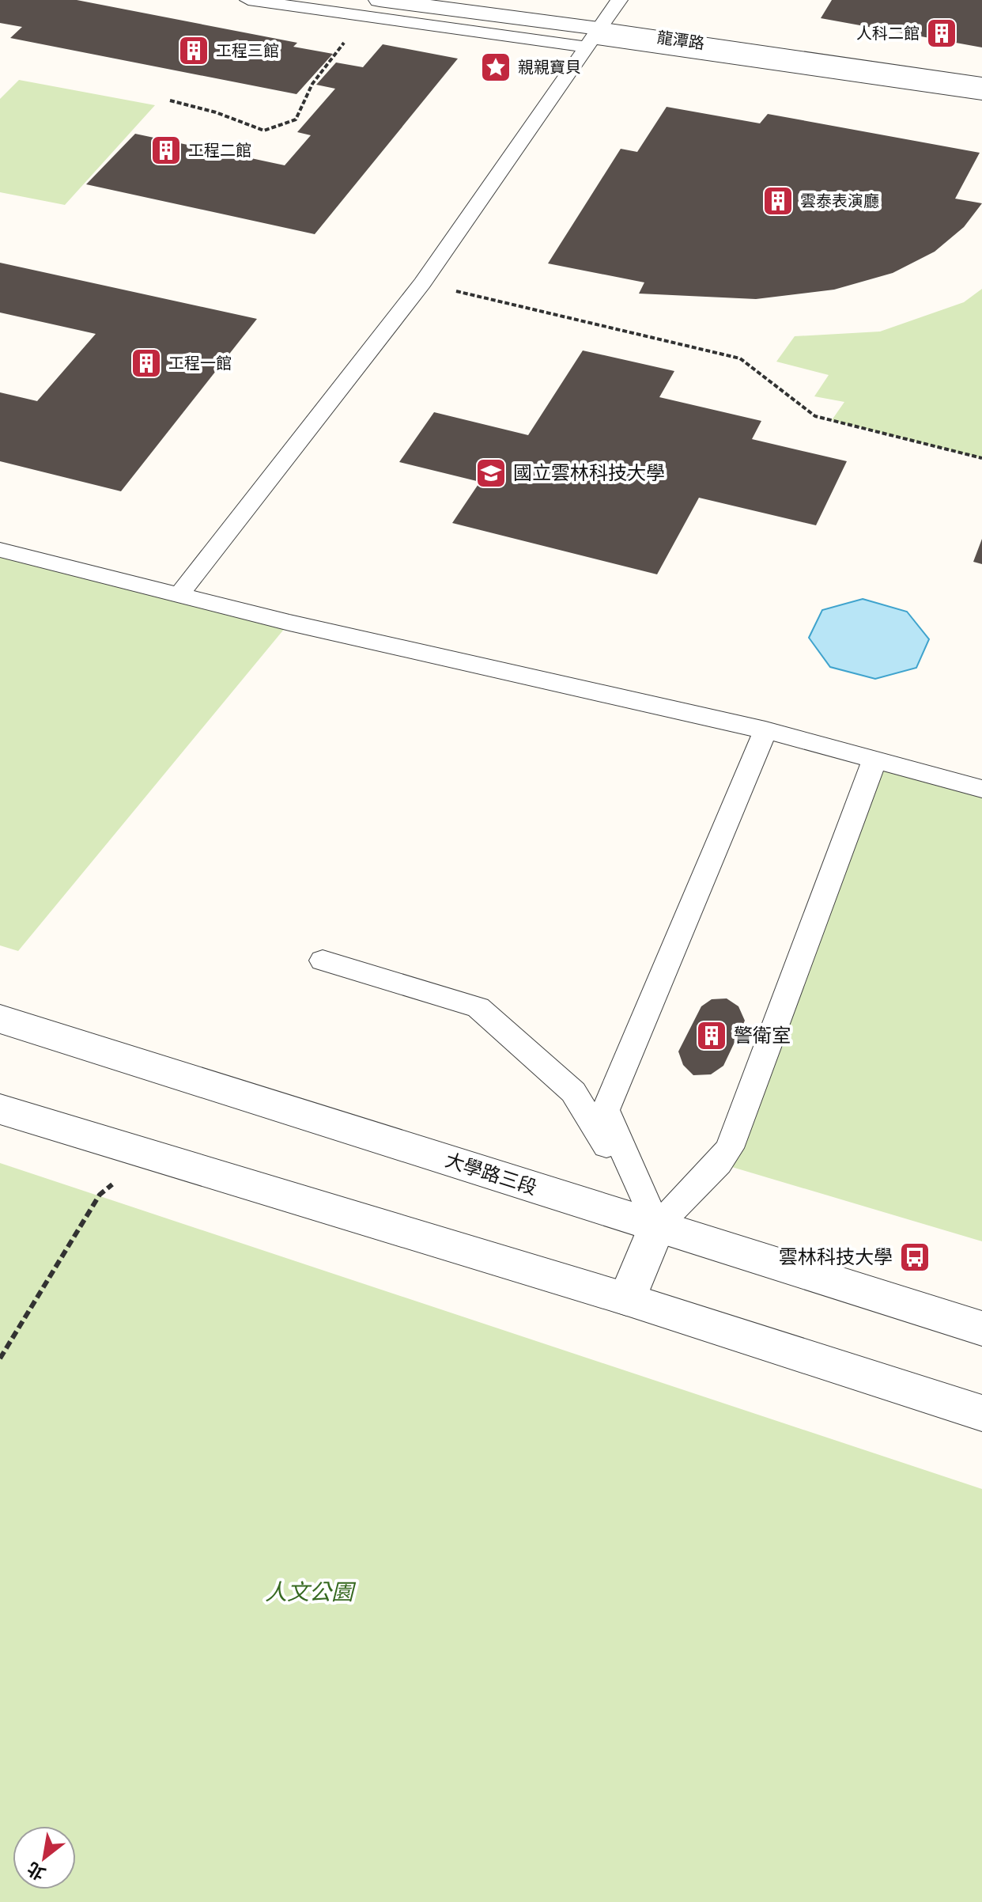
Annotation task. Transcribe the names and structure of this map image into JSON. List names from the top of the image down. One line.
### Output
{"streets":{"street":["龍潭路","大學路三段"]},"parks":["人文公園"],"places":{"building":["人科二館","工程三館","工程二館","雲泰表演廳","工程一館","警衛室"],"place":["親親寶貝"],"school or university":["國立雲林科技大學"],"bus stop":["雲林科技大學"]},"north":"bottom left"}
